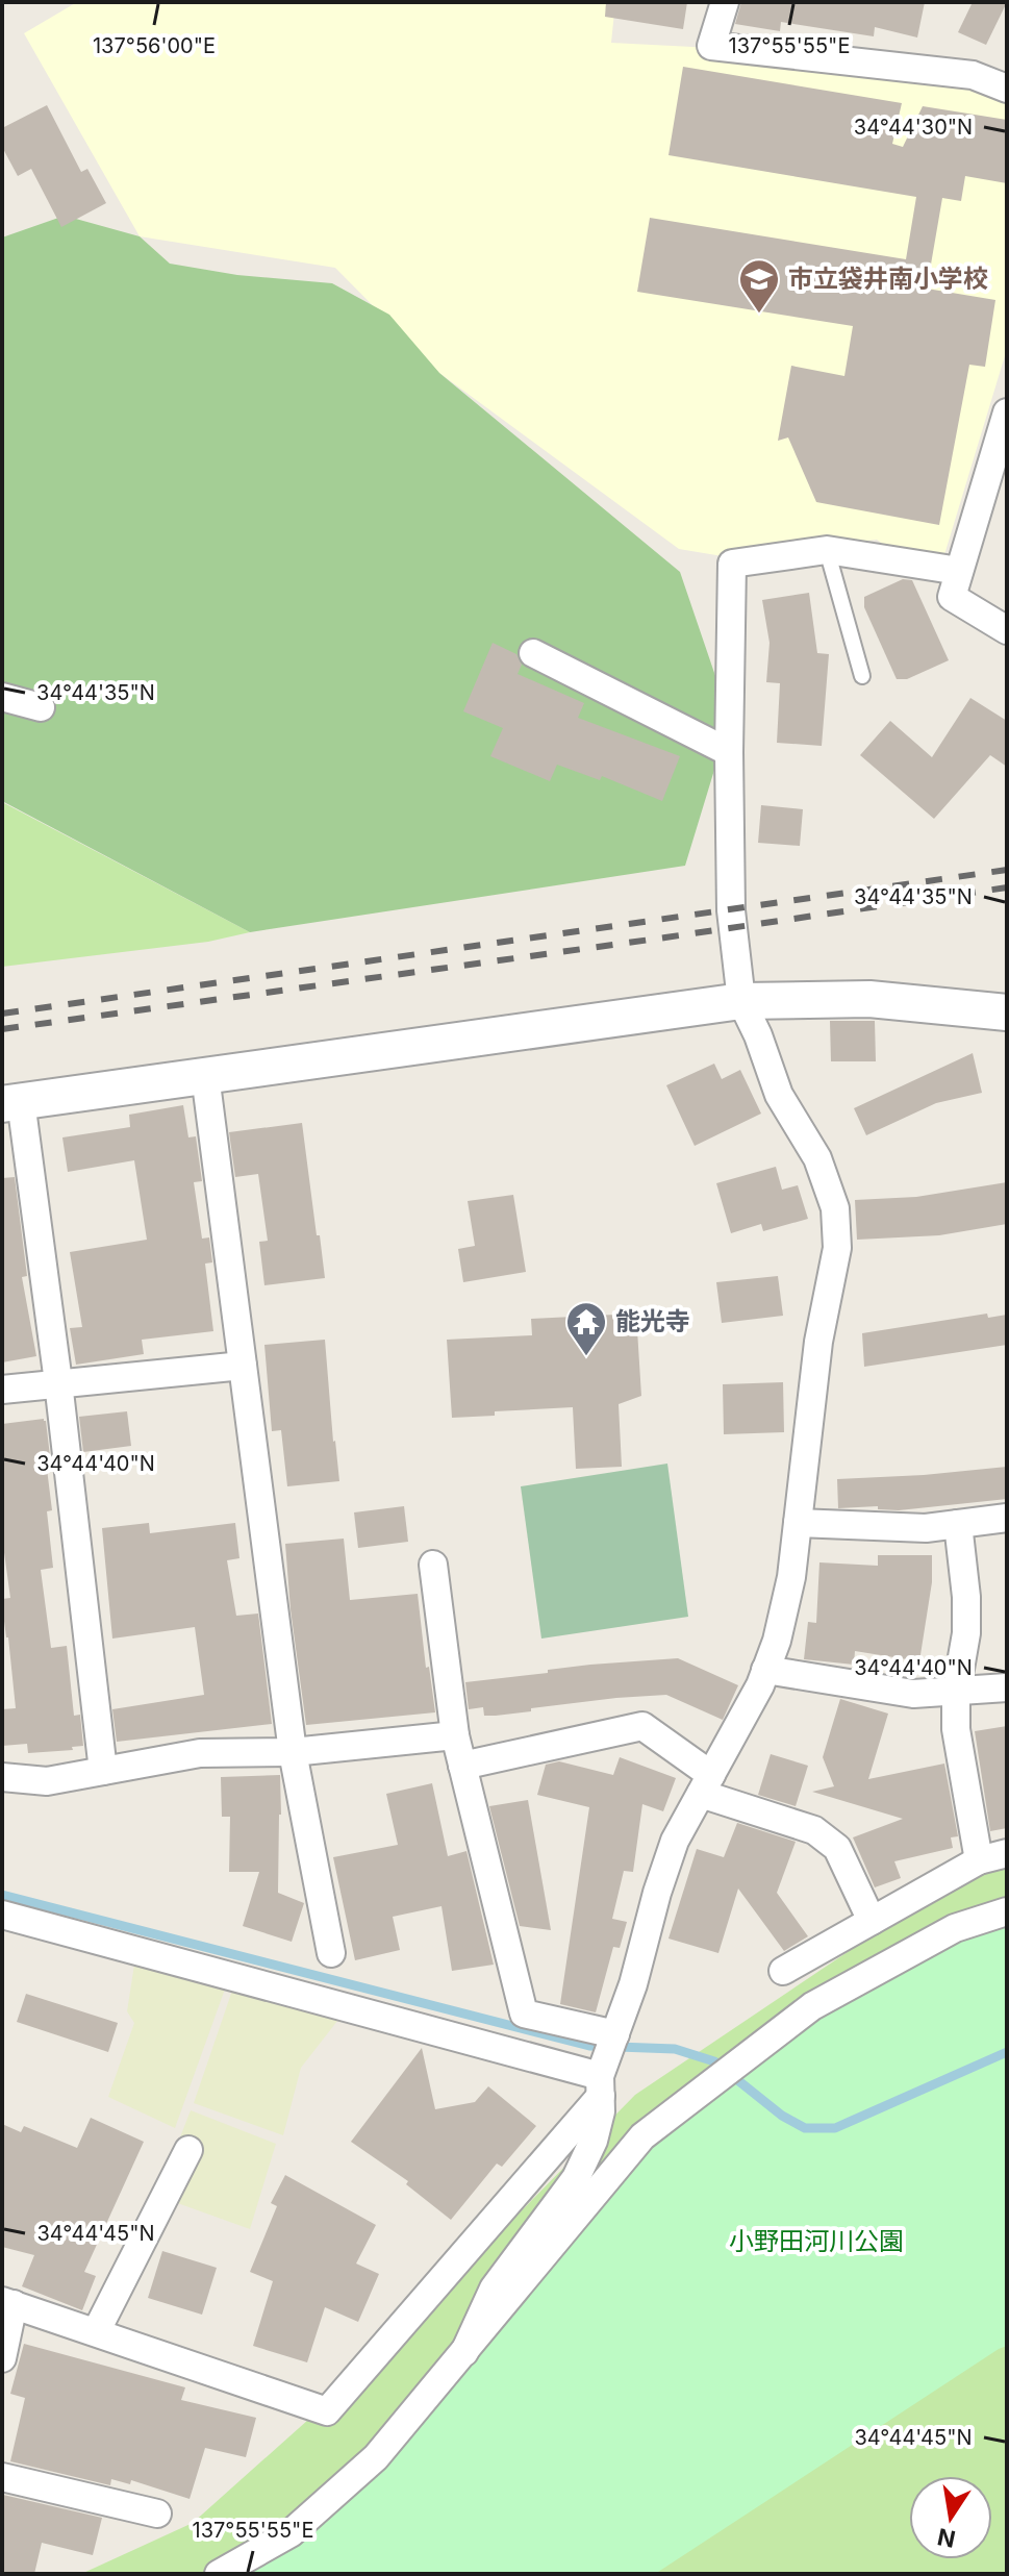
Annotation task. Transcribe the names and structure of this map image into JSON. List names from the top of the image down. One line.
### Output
{"parks":["小野田河川公園"],"places":{"school or university":["市立袋井南小学校"],"temple":["能光寺"]},"north":"bottom","coordinates":["137°56'00\"E","137°55'55\"E","34°44'30\"N","34°44'35\"N","34°44'40\"N","34°44'45\"N"]}
